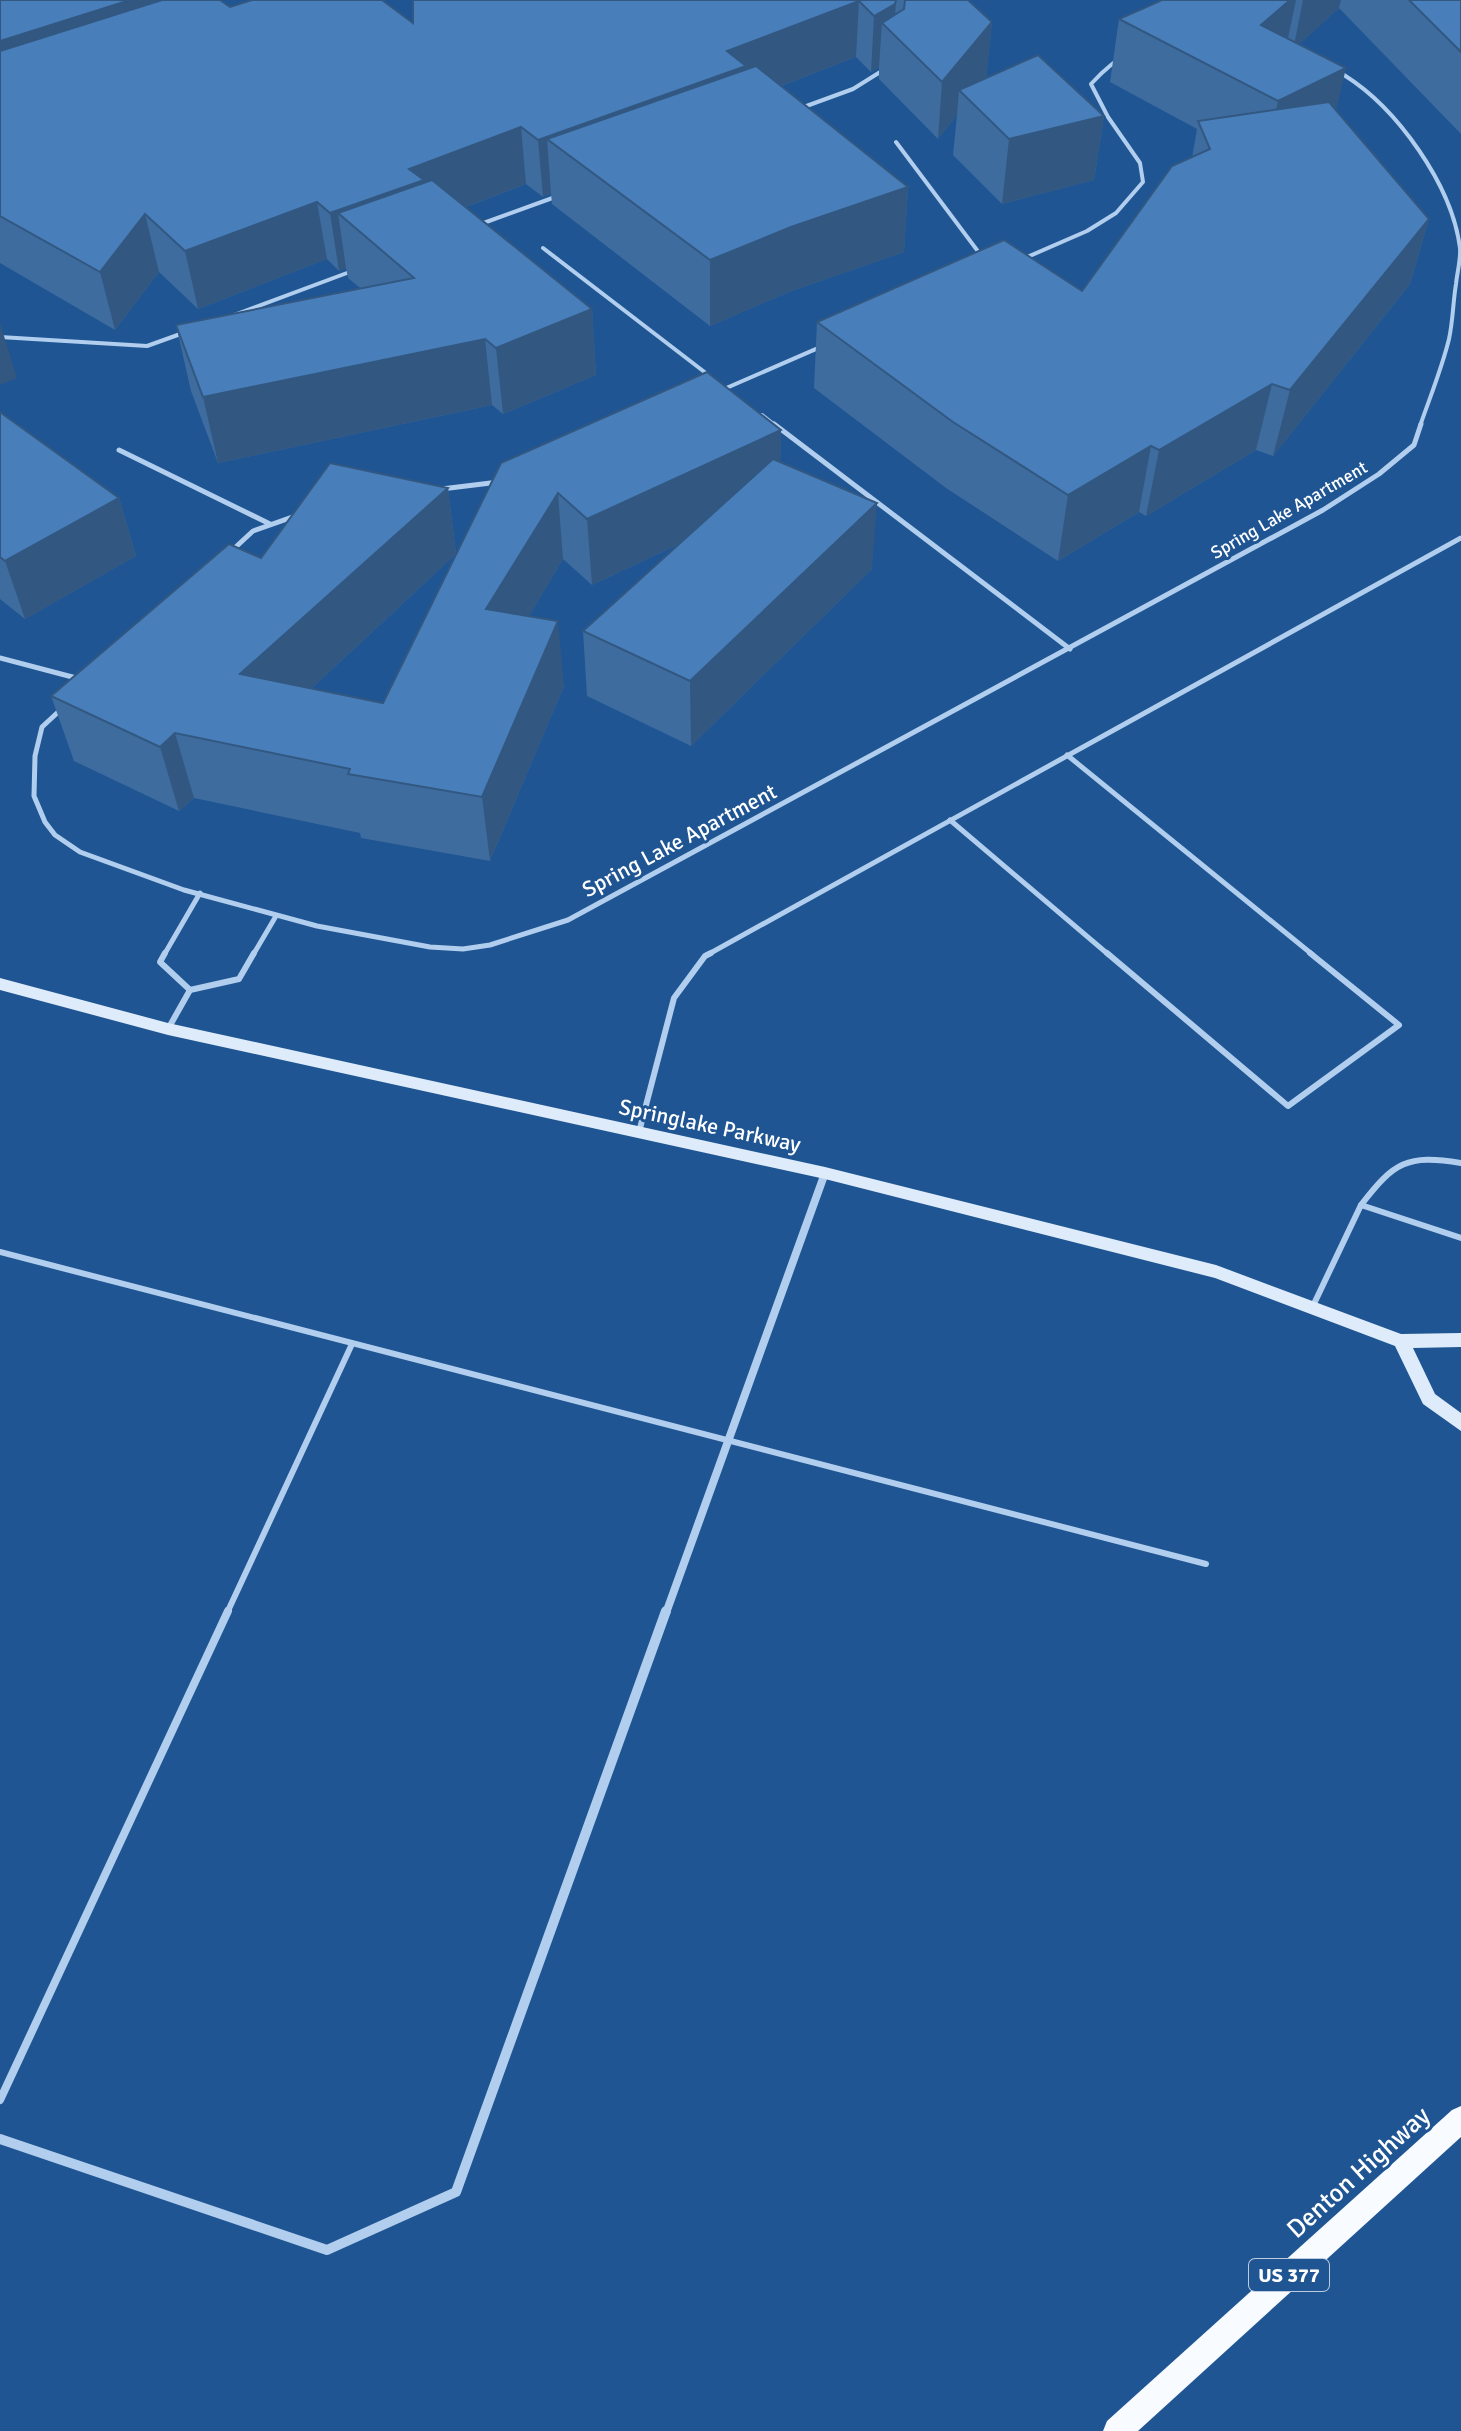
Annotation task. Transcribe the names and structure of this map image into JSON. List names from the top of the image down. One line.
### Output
{"streets":{"main road":["Denton Highway","US 377"],"street":["Springlake Parkway"],"lane":["Spring Lake Apartment"]}}
